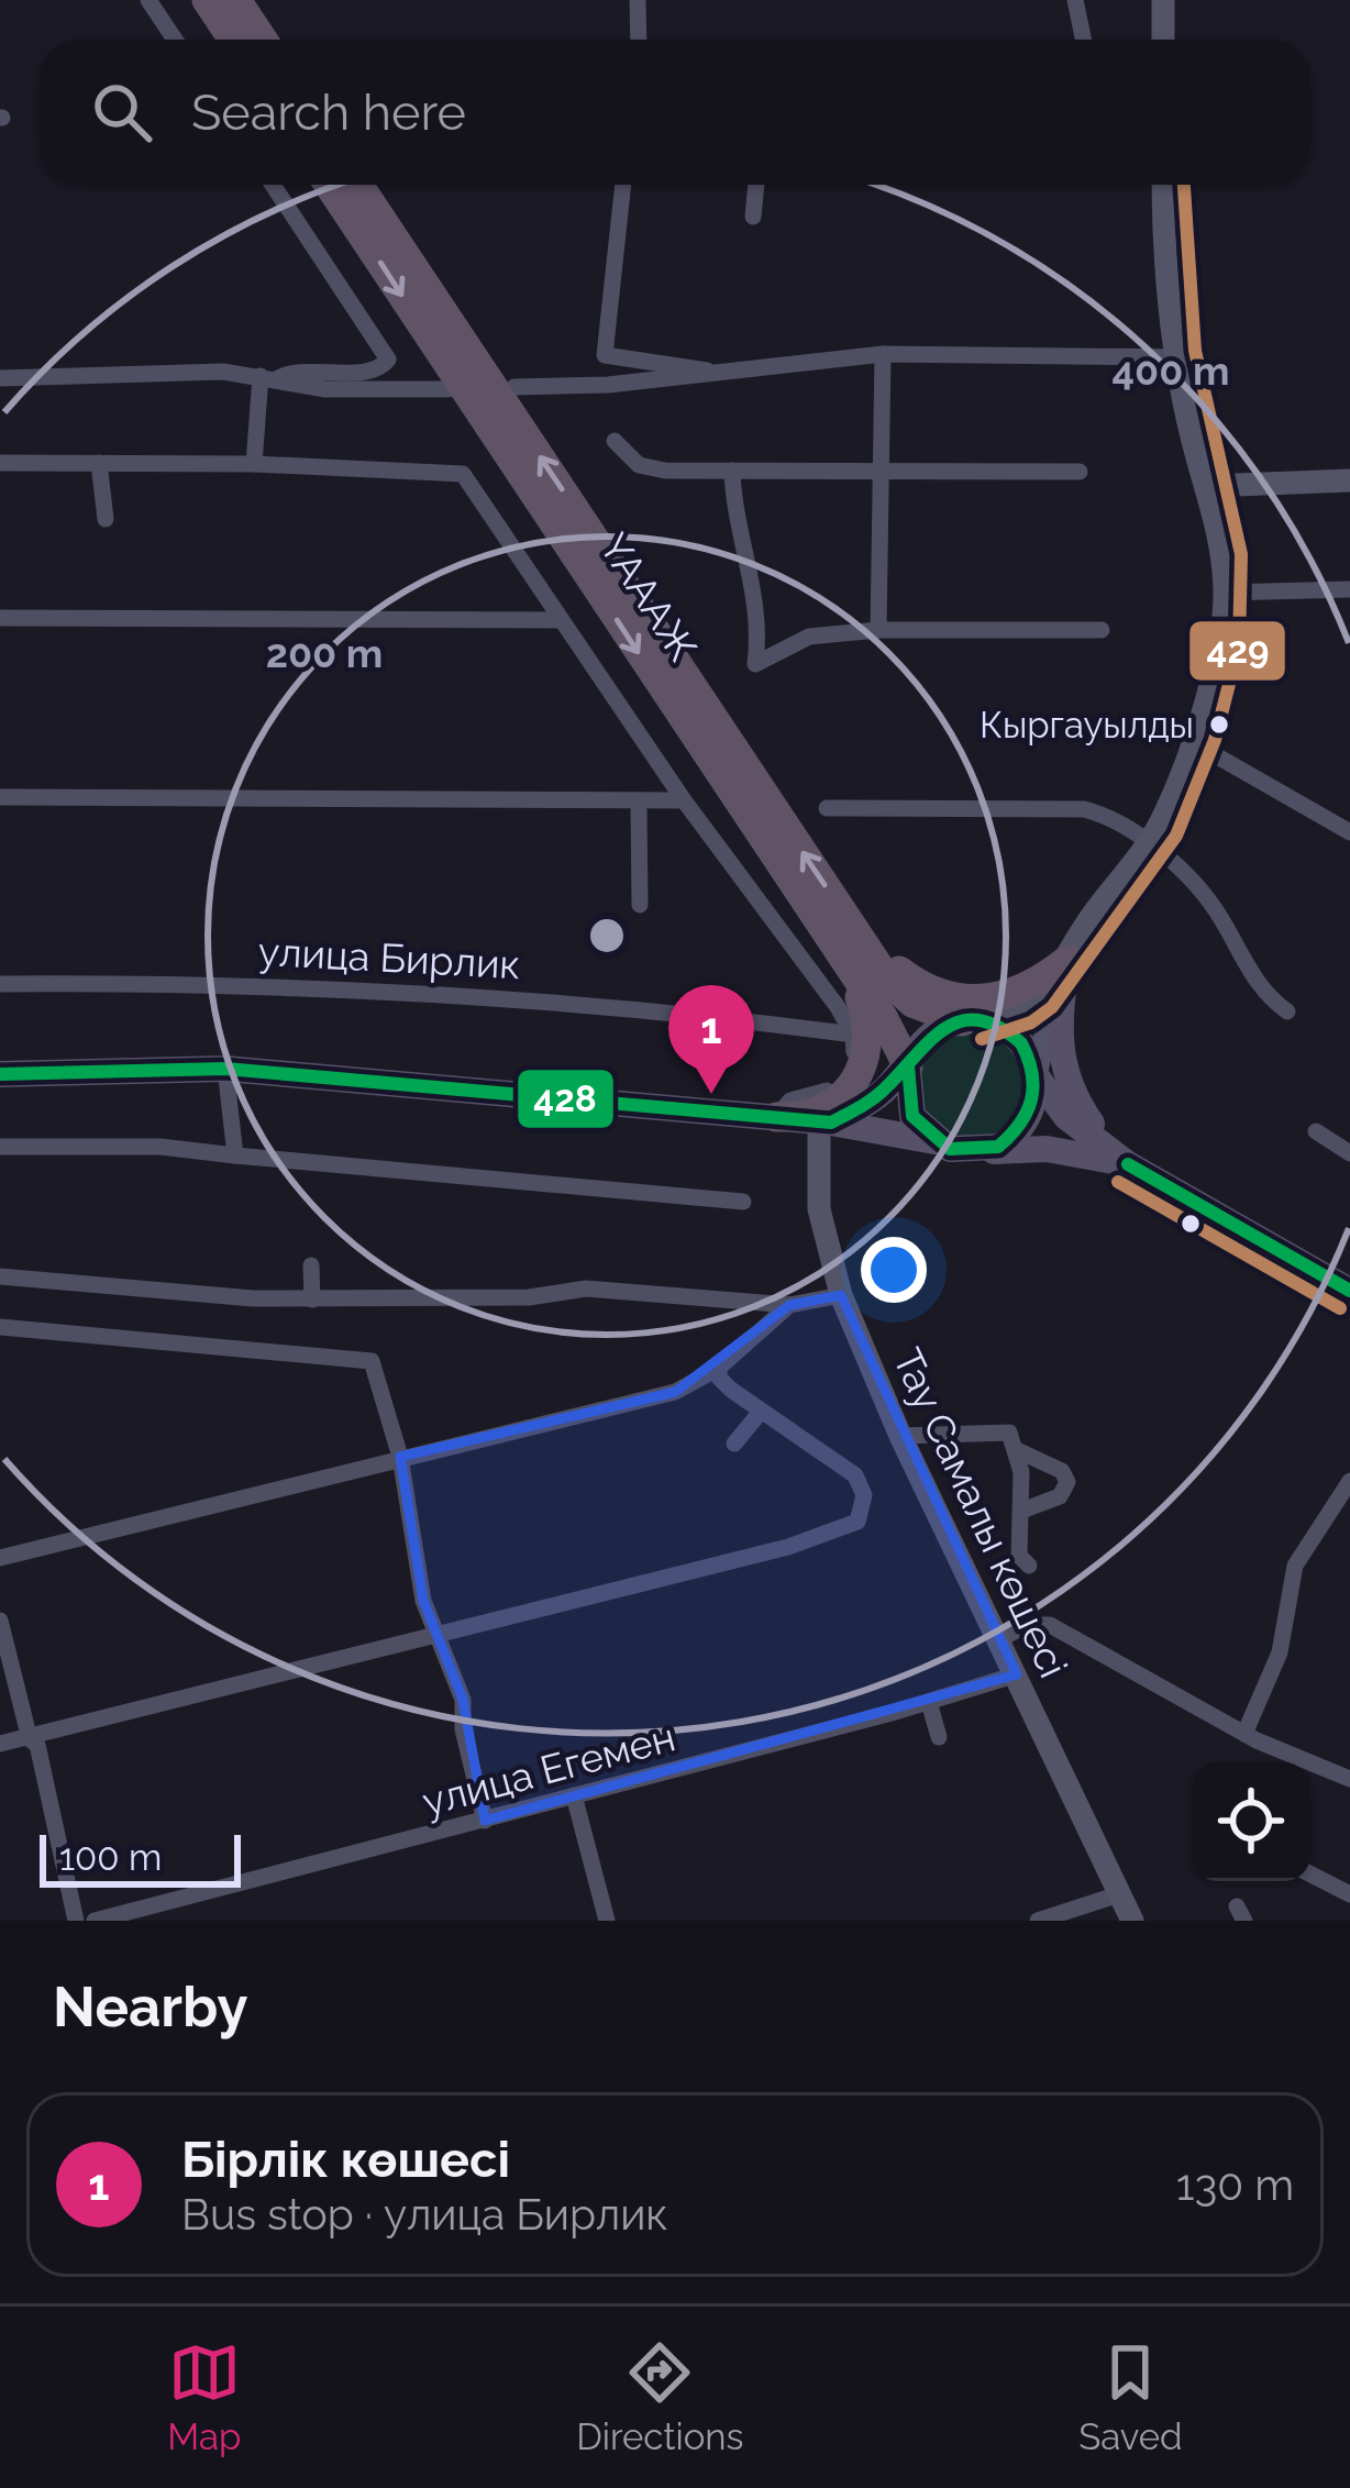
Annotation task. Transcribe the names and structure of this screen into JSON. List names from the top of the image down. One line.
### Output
{"streets":{"highway":["ҮАААЖ"],"main road":["Тау Самалы көшесі"],"street":["улица Бирлик","улица Егемен"]},"crossings":[["Тау Самалы көшесі","улица Егемен"]],"places":["Кыргауылды"],"lines":["transit line 429","transit line 428"],"scale_bar":"100 m","page":{"search":"Search here","pins":"1","scale":"100 m","heading":"Nearby","list":[{"mark":"1","name":"Бірлік көшесі","note":"Bus stop · улица Бирлик","value":"130 m"}],"nav":["Map","Directions","Saved"]},"rings":["400 m","200 m"]}
